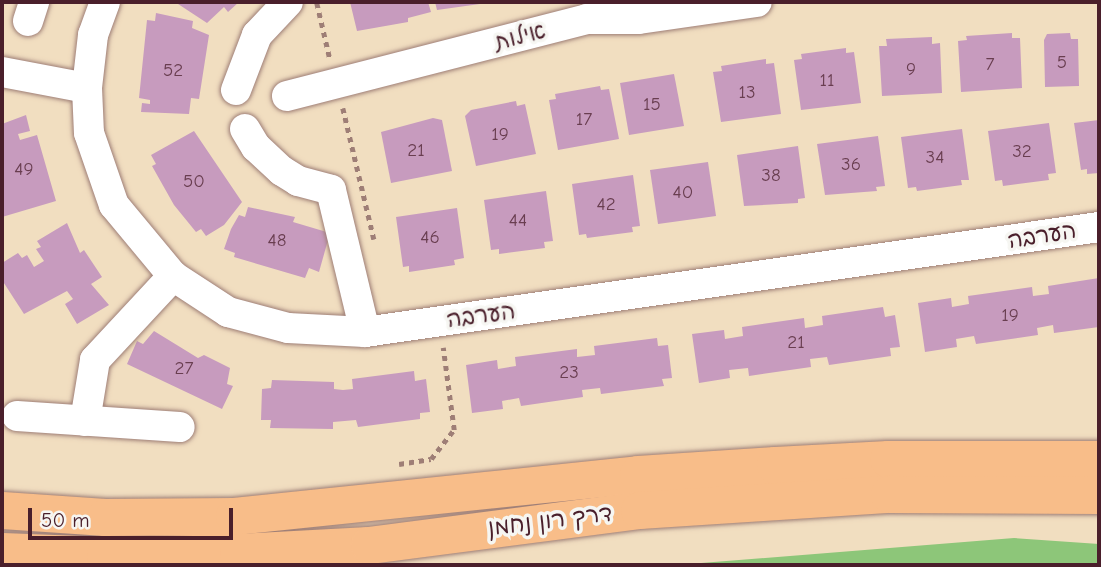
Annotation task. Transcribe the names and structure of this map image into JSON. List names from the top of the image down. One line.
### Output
{"streets":{"main road":["דרך רון נחמן"],"street":["אילות","הערבה"]},"house_numbers":["5","7","9","52","11","13","15","17","19","21","32","34","36","49","38","50","40","42","44","46","48","19","21","27","23"],"scale_bar":"50 m"}
